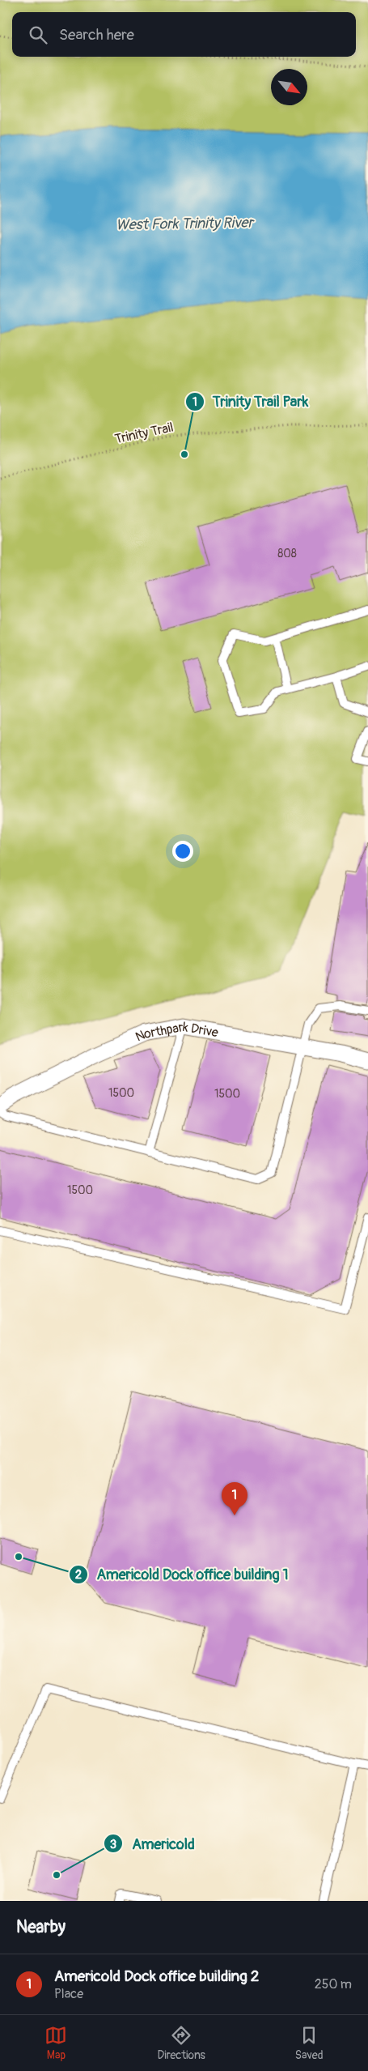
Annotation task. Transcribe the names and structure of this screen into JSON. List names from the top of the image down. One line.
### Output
{"streets":{"street":["Northpark Drive"],"path":["Trinity Trail"]},"water":["West Fork Trinity River"],"places":["Trinity Trail Park","Americold Dock office building 1","Americold"],"house_numbers":["808","1500","1500","1500"],"north":"bottom right","page":{"search":"Search here","pins":"1","heading":"Nearby","list":[{"mark":"1","name":"Americold Dock office building 2","note":"Place","value":"250 m"}],"nav":["Map","Directions","Saved"]}}
